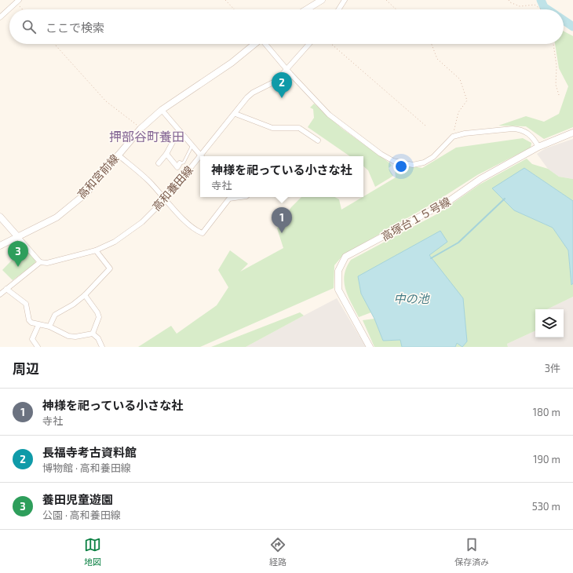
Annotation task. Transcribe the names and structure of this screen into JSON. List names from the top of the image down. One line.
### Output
{"streets":{"street":["高和宮前線","高和養田線","高塚台１５号線"]},"districts":["押部谷町養田"],"water":["中の池"],"page":{"search":"ここで検索","pins":["2","1","3"],"popup":["神様を祀っている小さな社","寺社"],"heading":["周辺","3件"],"list":[{"mark":"1","name":"神様を祀っている小さな社","note":"寺社","value":"180 m"},{"mark":"2","name":"長福寺考古資料館","note":"博物館 · 高和養田線","value":"190 m"},{"mark":"3","name":"養田児童遊園","note":"公園 · 高和養田線","value":"530 m"}],"nav":["地図","経路","保存済み"]}}
